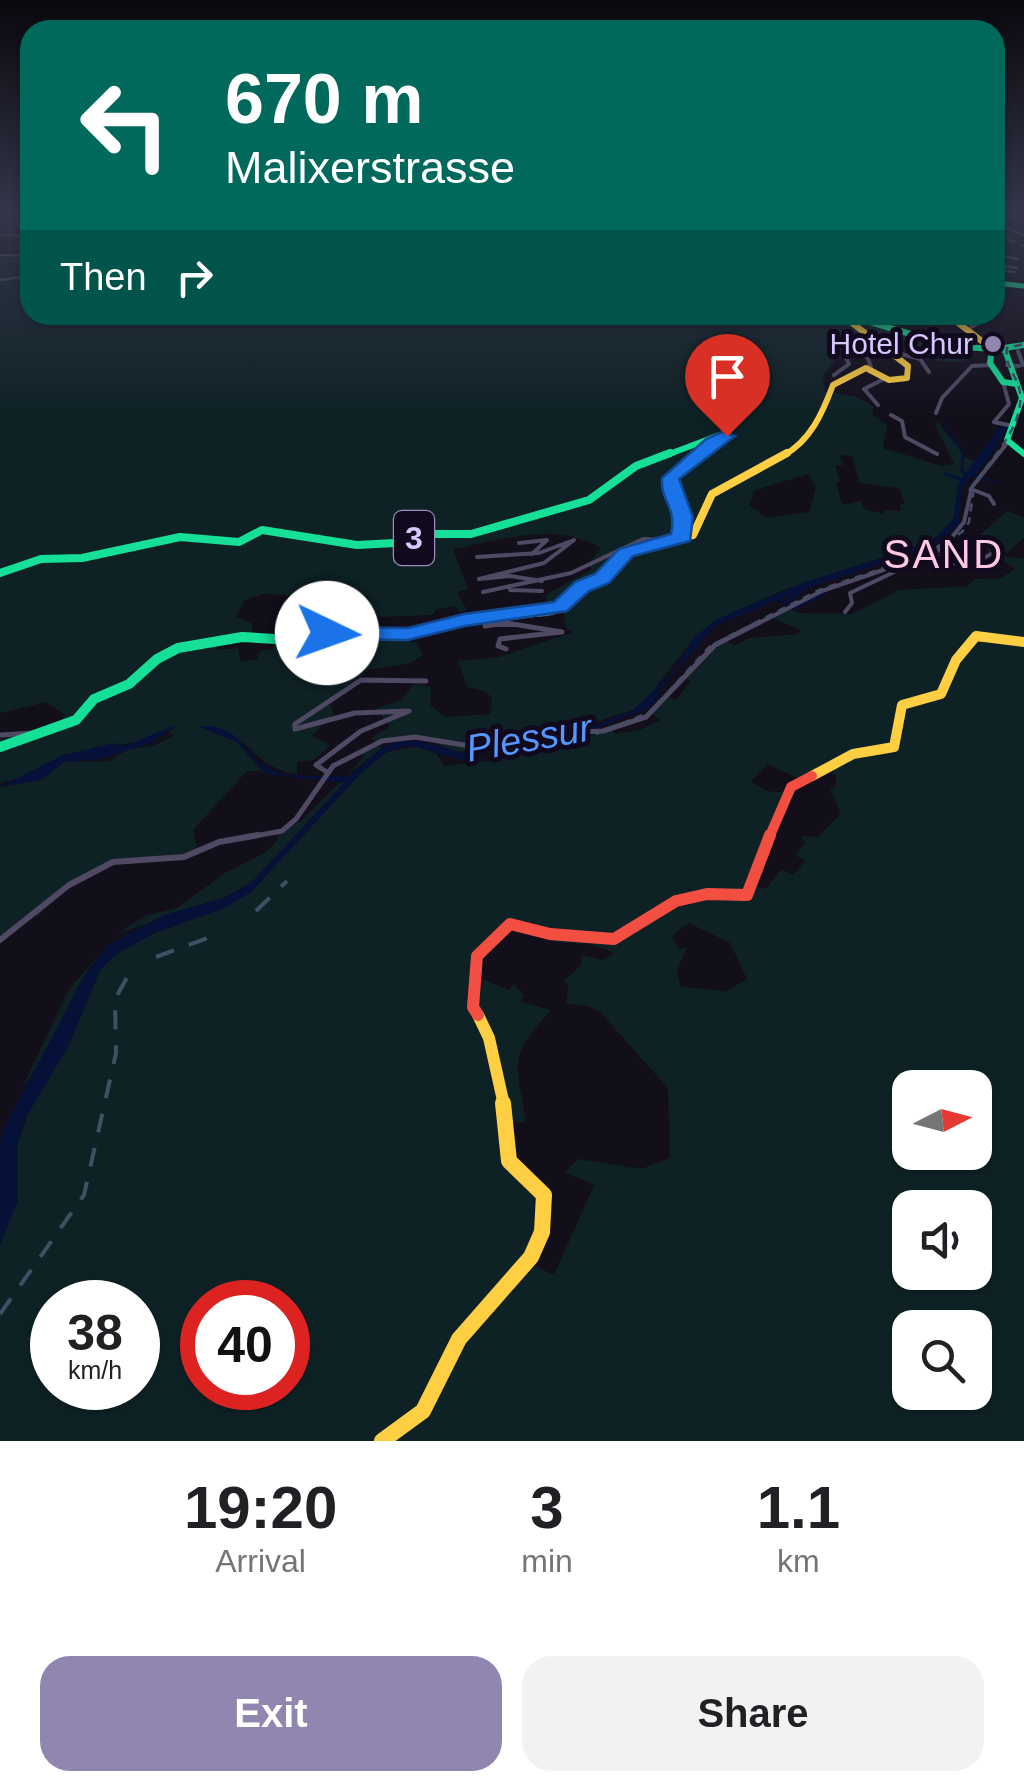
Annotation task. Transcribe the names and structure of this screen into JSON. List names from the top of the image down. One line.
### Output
{"streets":{"main road":["3"]},"districts":["SAND"],"water":["Plessur"],"places":["Hotel Chur"],"north":"right","page":{"turn":["670 m","Malixerstrasse"],"then":"Then","speed":"38 km/h","limit":"40","eta":["19:20","Arrival","3","min","1.1","km"],"buttons":["Exit","Share"]}}
